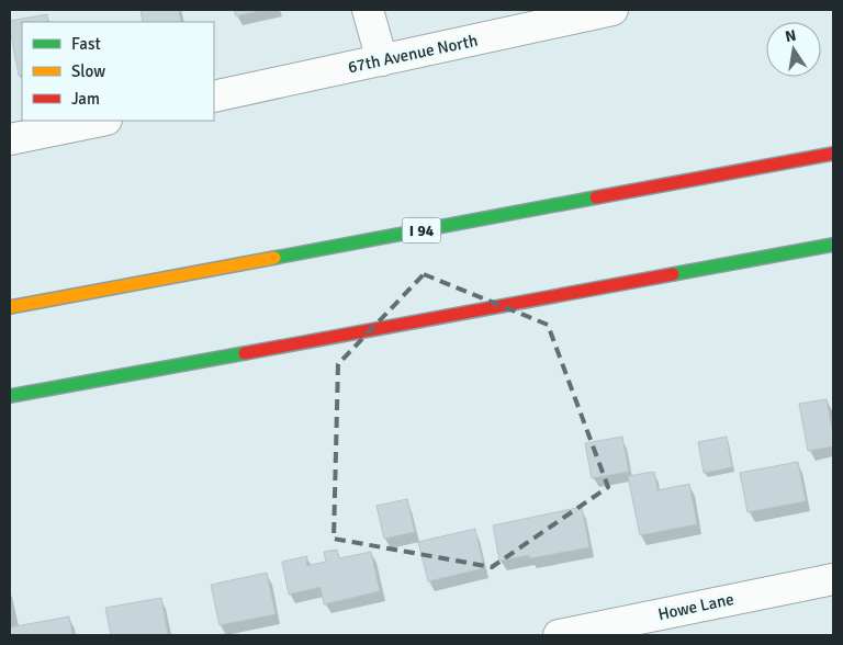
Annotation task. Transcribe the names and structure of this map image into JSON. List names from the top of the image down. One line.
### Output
{"streets":{"highway":["I 94"],"street":["67th Avenue North","Howe Lane"]},"legend":["Fast","Slow","Jam"],"north":"top"}
